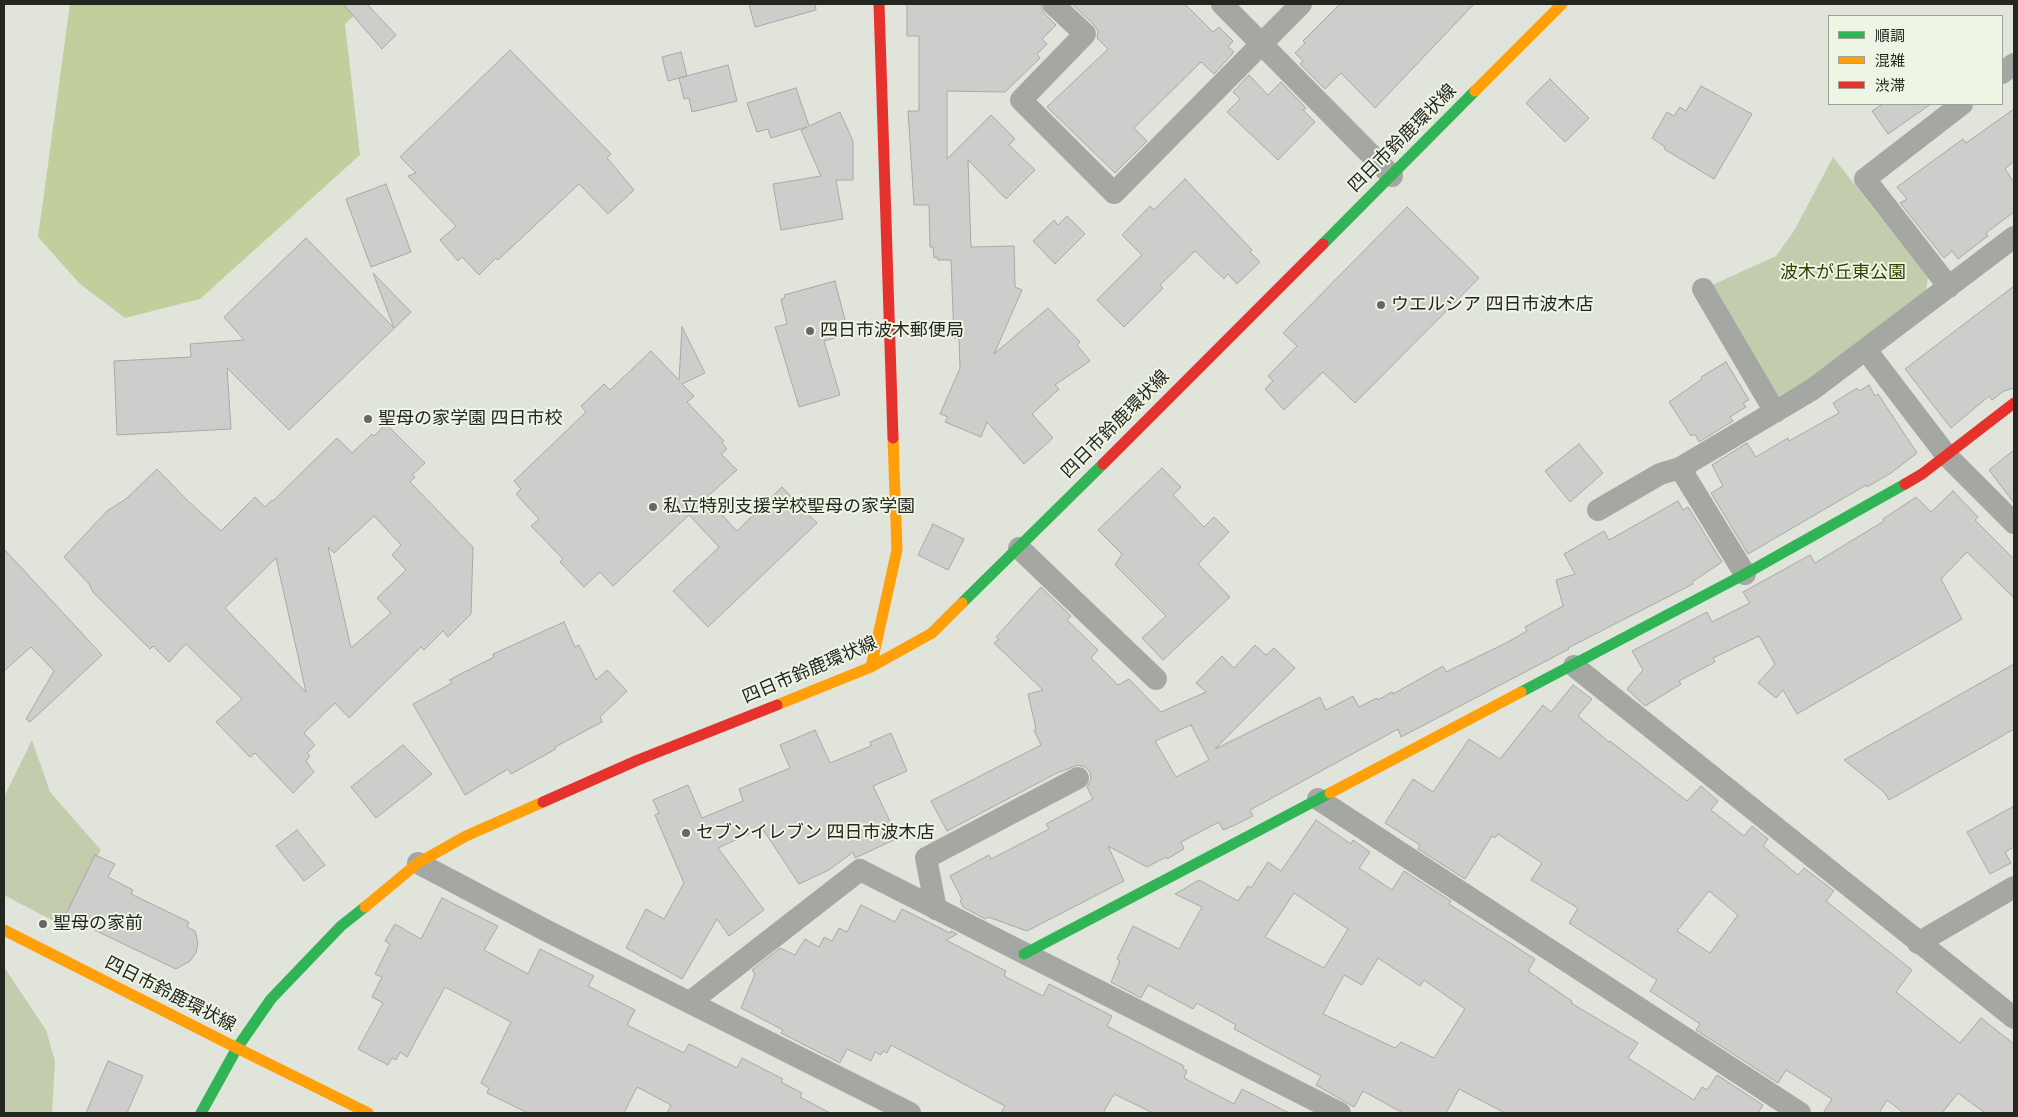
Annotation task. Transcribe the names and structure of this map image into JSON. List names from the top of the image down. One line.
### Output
{"streets":{"main road":["四日市鈴鹿環状線"]},"parks":["波木が丘東公園"],"places":["ウエルシア 四日市波木店","四日市波木郵便局","聖母の家学園 四日市校","私立特別支援学校聖母の家学園","セブンイレブン 四日市波木店","聖母の家前"],"legend":["順調","混雑","渋滞"]}
